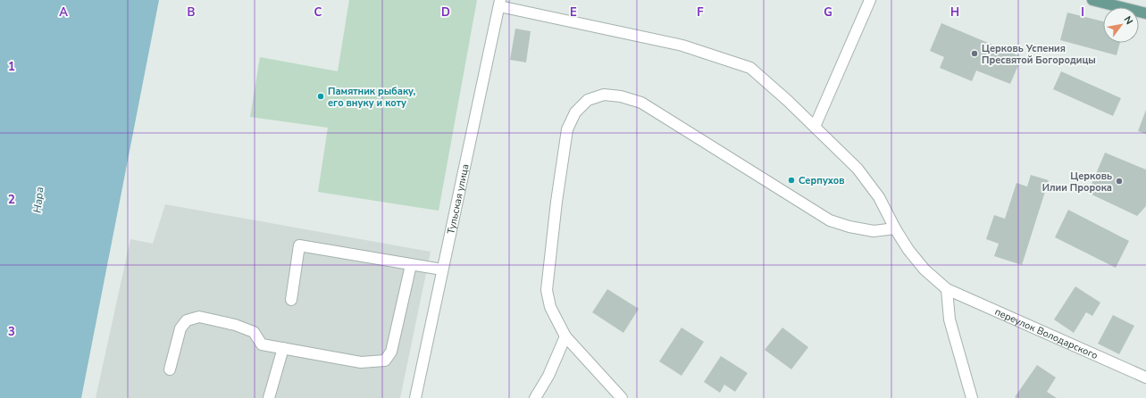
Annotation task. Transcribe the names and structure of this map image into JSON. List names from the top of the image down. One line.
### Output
{"streets":{"street":["Тульская улица","переулок Володарского"]},"crossings":[["Тульская улица","переулок Володарского"]],"water":["Нара"],"places":["Церковь Успения Пресвятой Богородицы","Памятник рыбаку, его внуку и коту","Серпухов","Церковь Илии Пророка"],"north":"top right","grid":{"columns":["A","B","C","D","E","F","G","H","I"],"rows":["1","2","3"]}}
